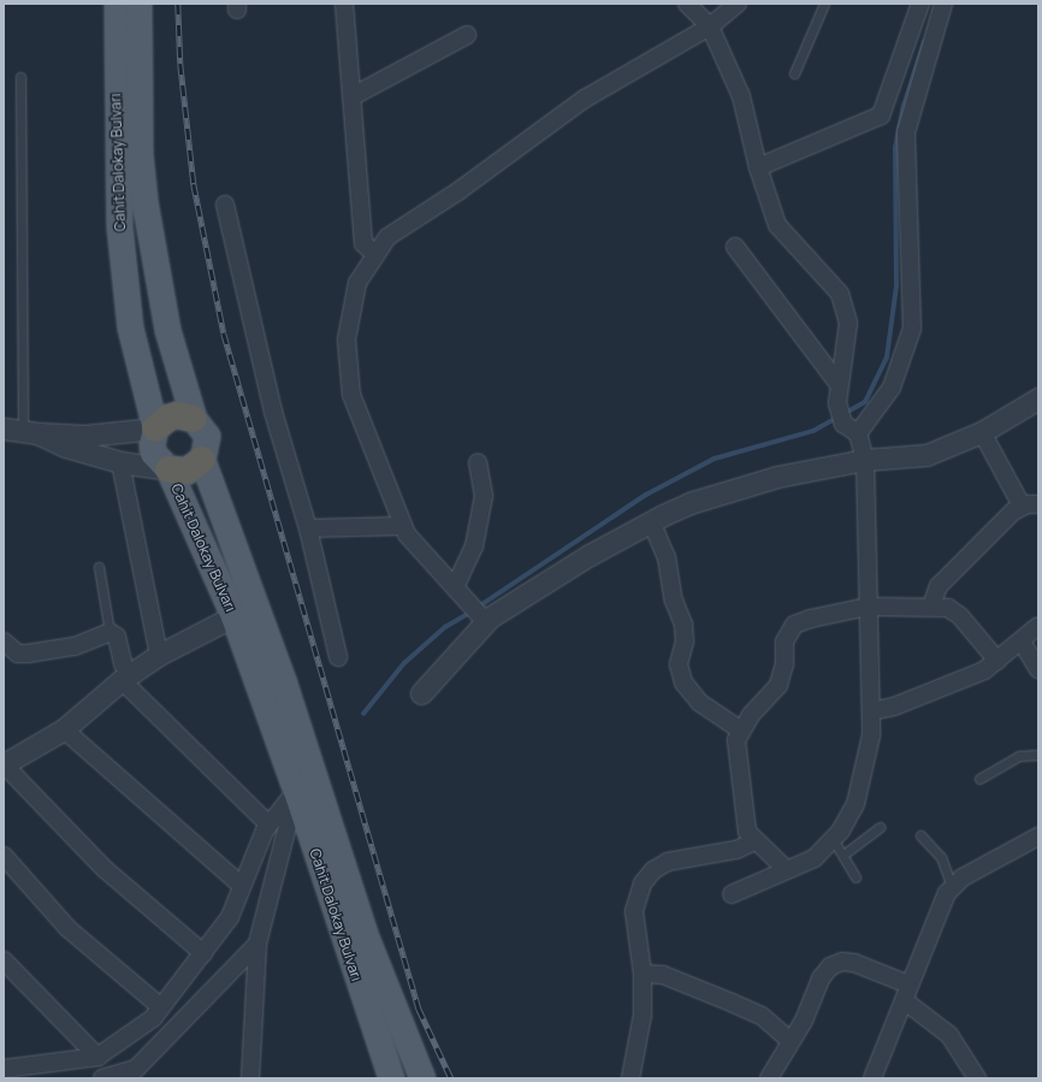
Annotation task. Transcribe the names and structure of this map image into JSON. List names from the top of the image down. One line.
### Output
{"streets":{"main road":["Cahit Dalokay Bulvarı"]}}
